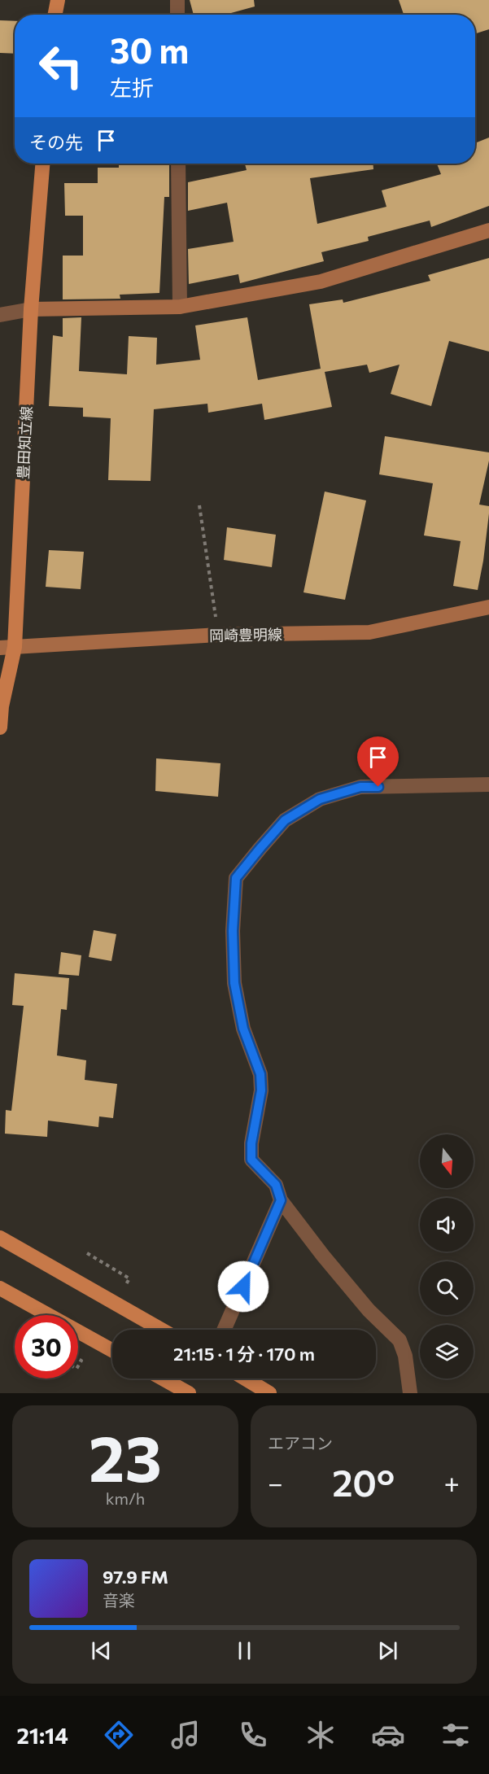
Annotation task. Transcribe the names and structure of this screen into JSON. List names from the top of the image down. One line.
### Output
{"streets":{"main road":["豊田知立線","岡崎豊明線"]},"crossings":[["豊田知立線","岡崎豊明線"]],"north":"bottom","page":{"turn":["30 m","左折"],"then":"その先","limit":"30","trip":"21:15 · 1 分 · 170 m","tile":[["23","km/h"],"エアコン"],"heat":["−","20°","+"],"song":["97.9 FM","音楽"],"tabs":"21:14"}}
